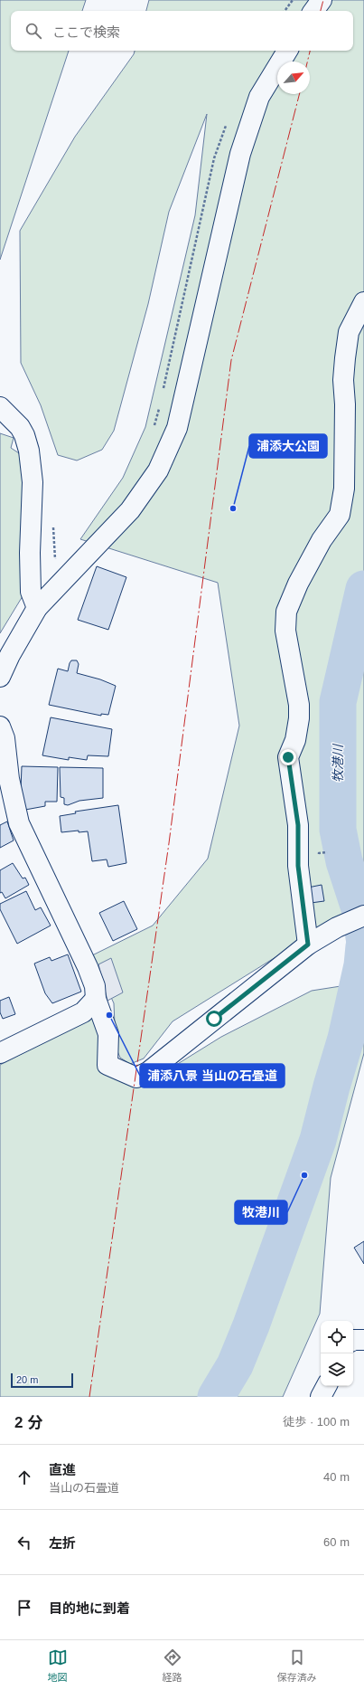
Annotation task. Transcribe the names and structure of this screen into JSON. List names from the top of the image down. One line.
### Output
{"water":["牧港川"],"places":["浦添大公園","浦添八景 当山の石畳道","牧港川"],"scale_bar":"20 m","north":"top right","page":{"search":"ここで検索","scale":"20 m","heading":["2 分","徒歩 · 100 m"],"list":[["直進","当山の石畳道","40 m"],["左折","60 m"],"目的地に到着"],"nav":["地図","経路","保存済み"]}}
